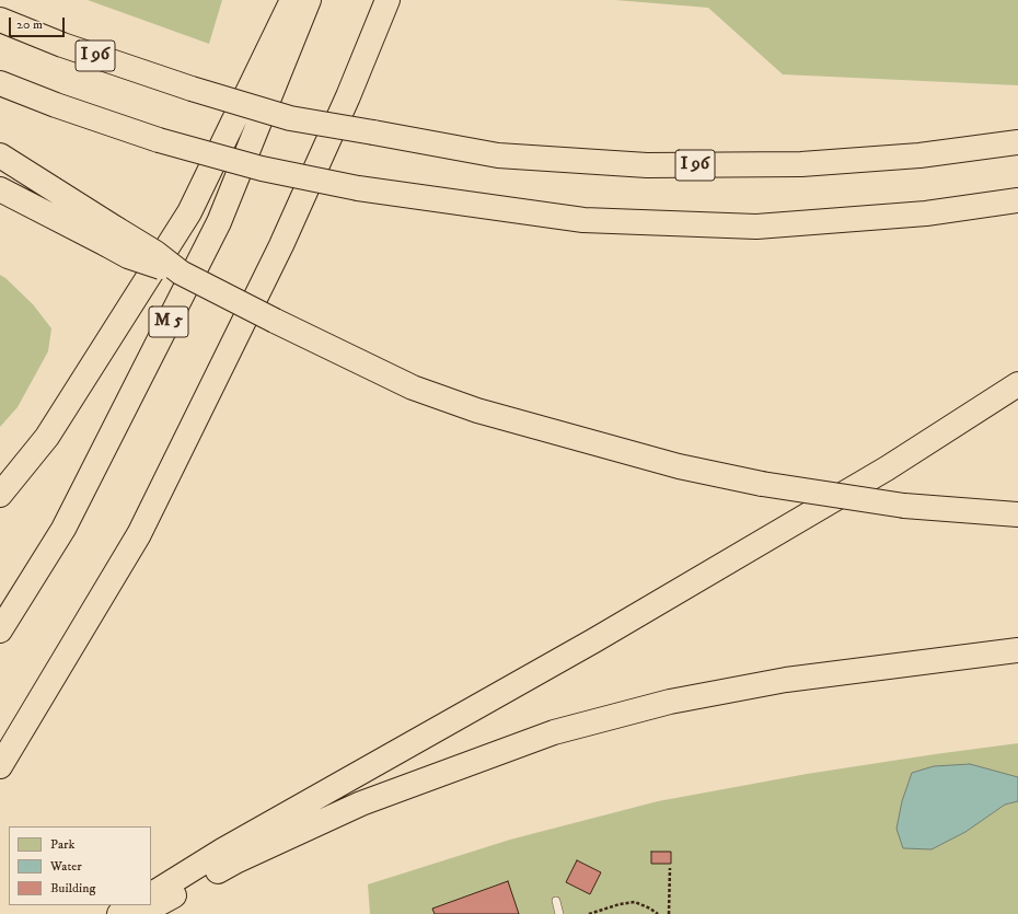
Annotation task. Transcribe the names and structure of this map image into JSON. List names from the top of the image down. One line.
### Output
{"streets":{"highway":["I 96","M 5"]},"legend":["Park","Water","Building"],"scale_bar":"20 m"}
